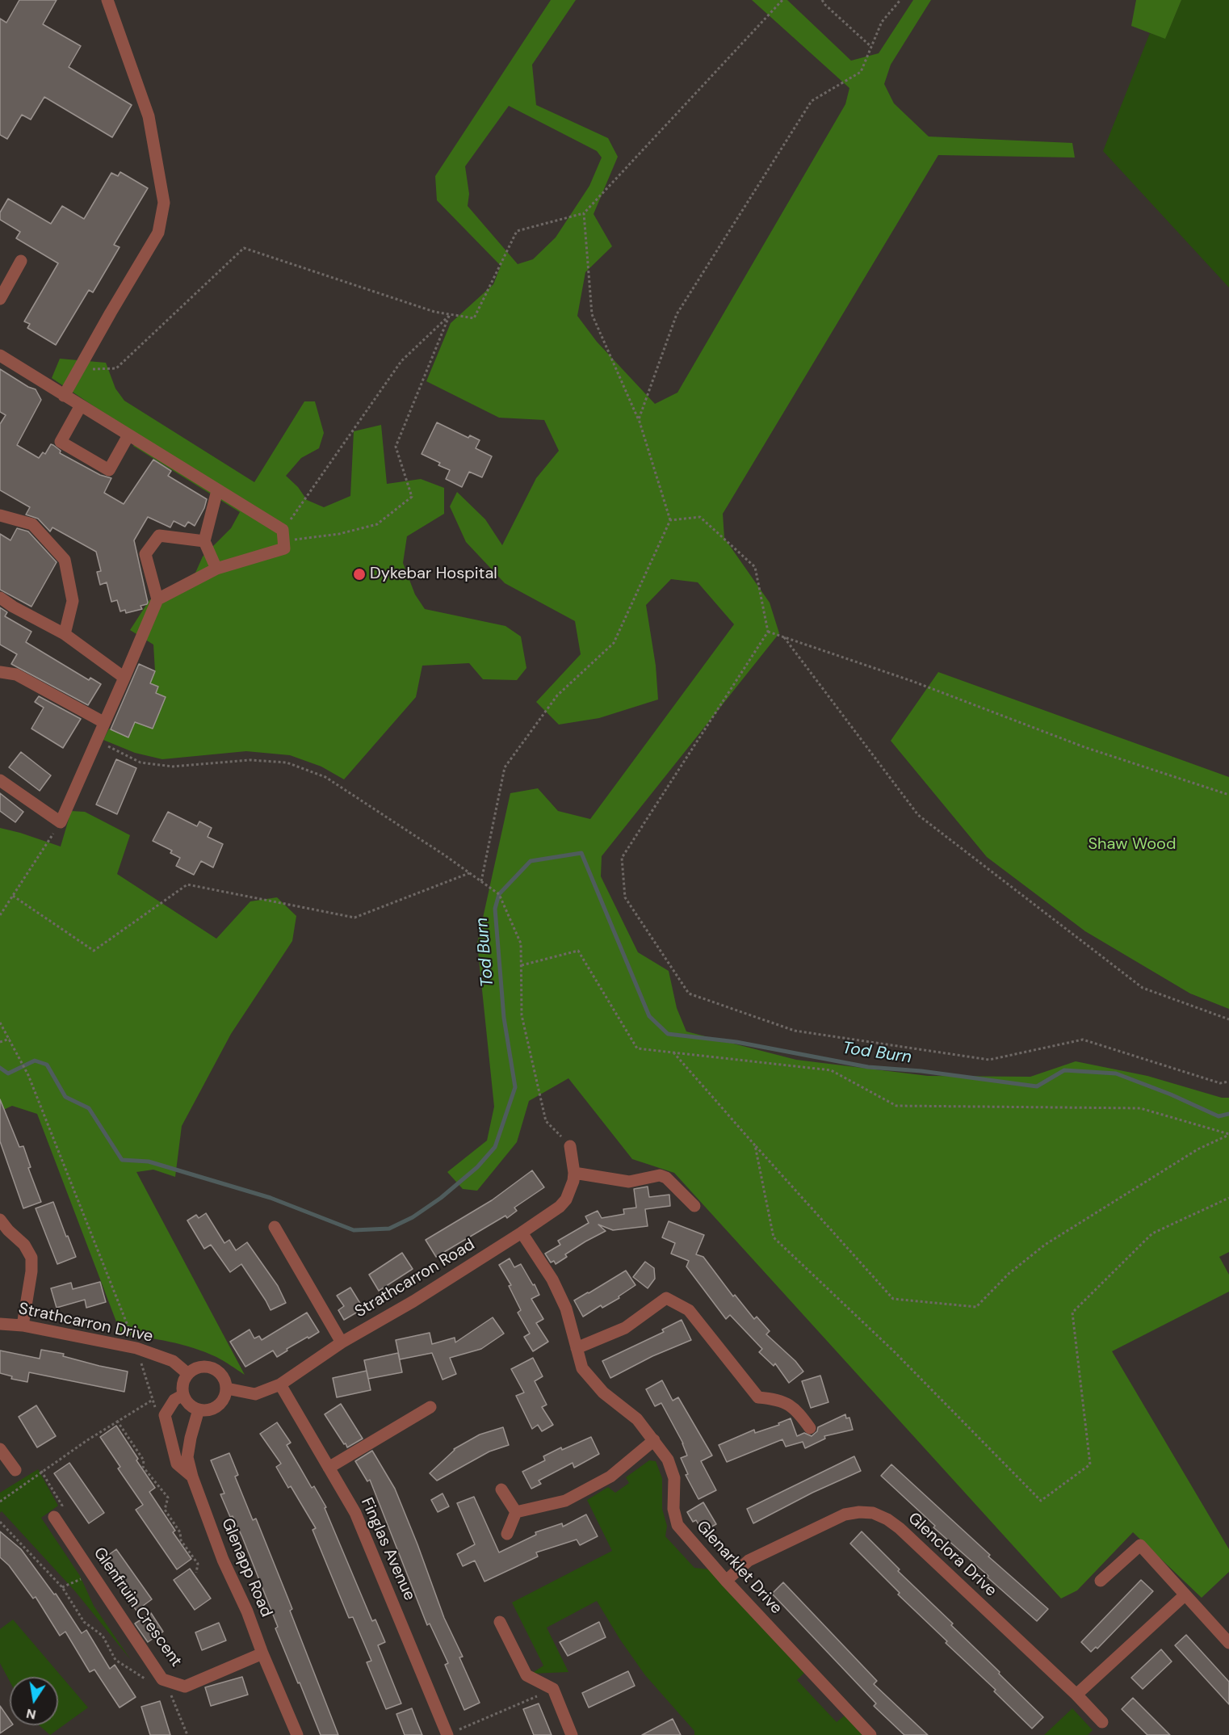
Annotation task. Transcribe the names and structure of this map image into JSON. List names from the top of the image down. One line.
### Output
{"streets":{"street":["Strathcarron Road","Strathcarron Drive","Finglas Avenue","Glenclora Drive","Glenapp Road","Glenarklet Drive","Glenfruin Crescent"]},"crossings":[["Strathcarron Road","Strathcarron Drive"],["Strathcarron Road","Finglas Avenue"],["Strathcarron Road","Glenapp Road"],["Strathcarron Road","Glenarklet Drive"],["Strathcarron Drive","Glenapp Road"],["Glenclora Drive","Glenarklet Drive"],["Glenapp Road","Glenfruin Crescent"]],"water":["Tod Burn"],"parks":["Shaw Wood"],"places":["Dykebar Hospital"],"north":"bottom"}
